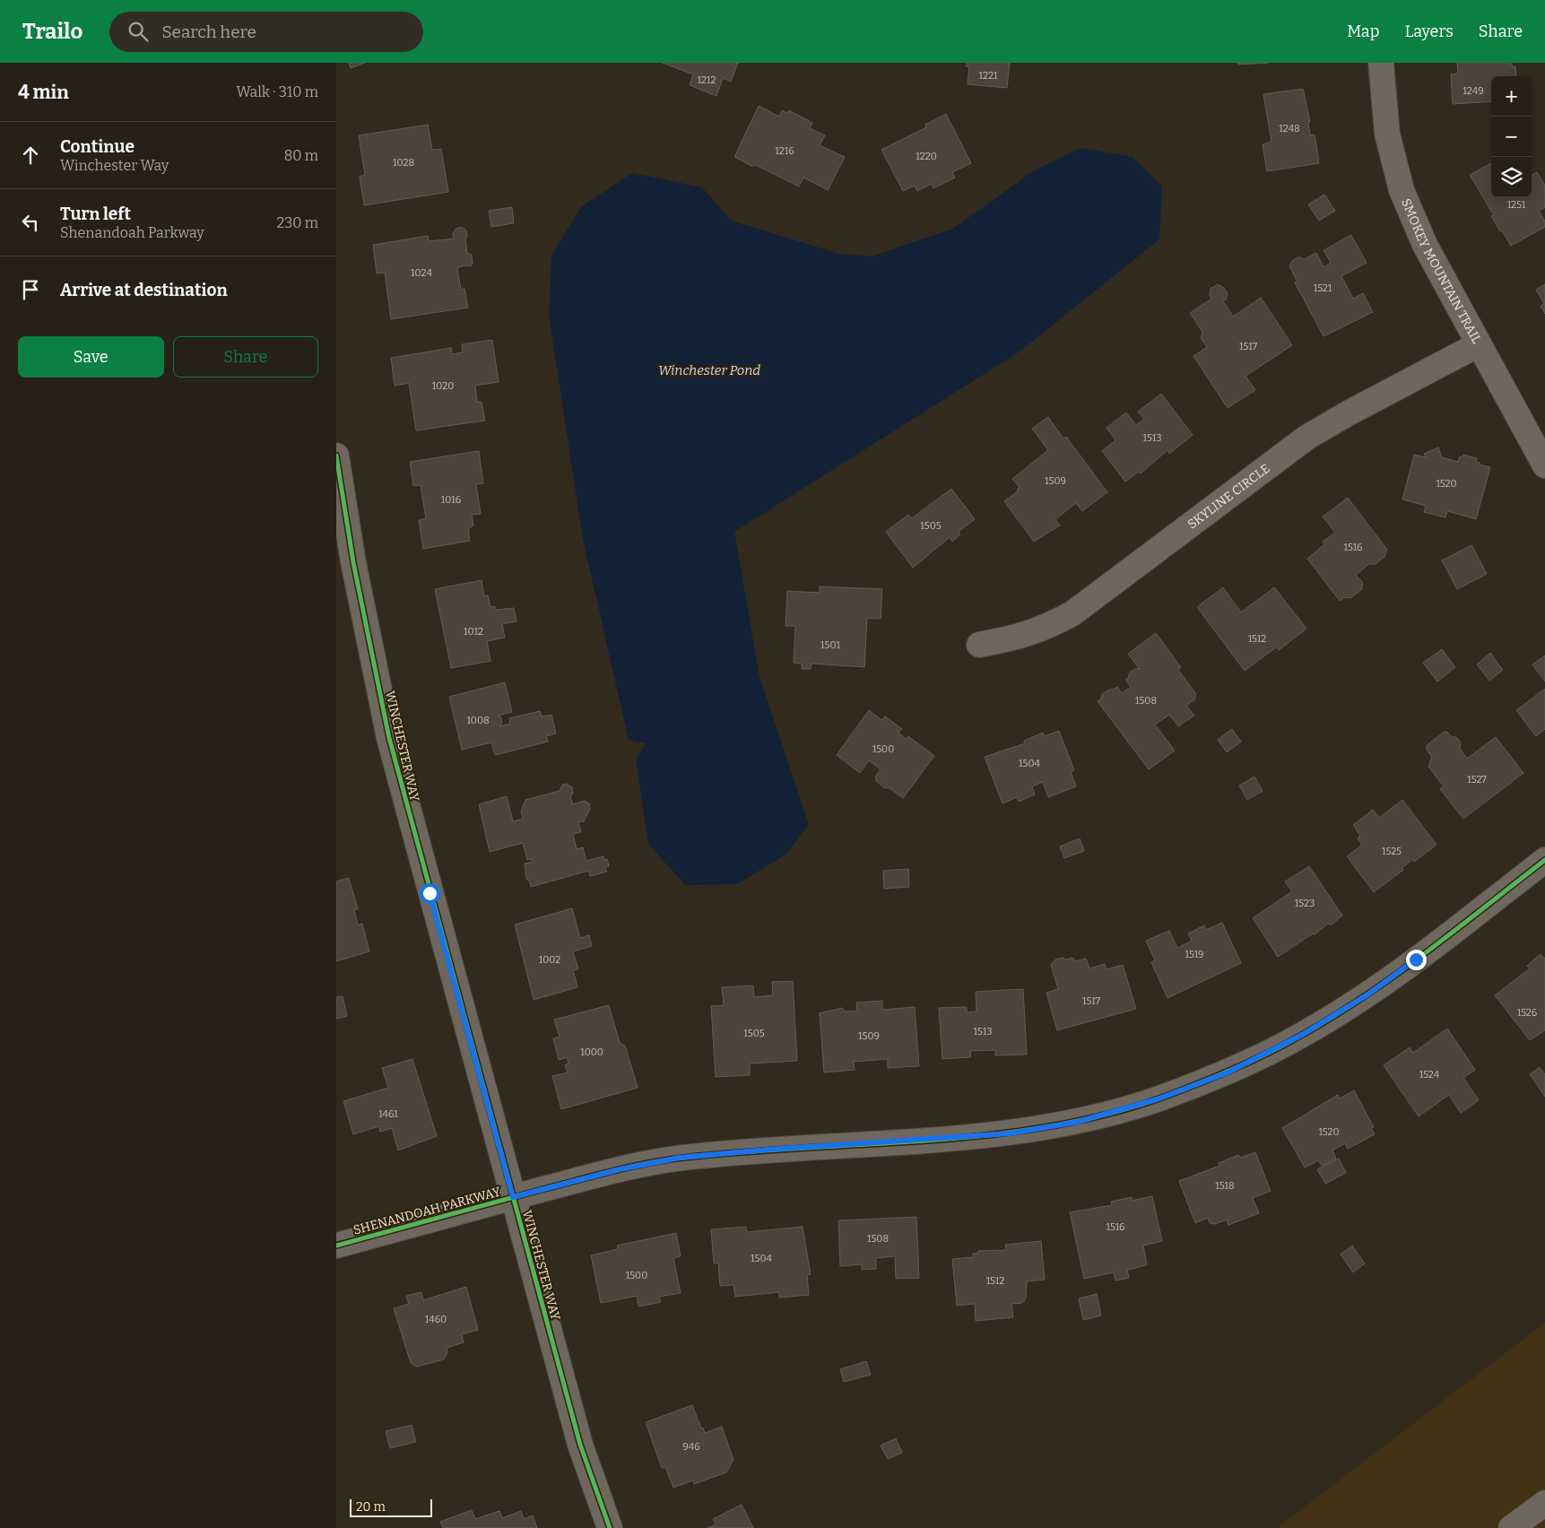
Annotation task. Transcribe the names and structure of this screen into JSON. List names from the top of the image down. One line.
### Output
{"streets":{"street":["SMOKEY MOUNTAIN TRAIL","SKYLINE CIRCLE","WINCHESTER WAY","SHENANDOAH PARKWAY"]},"crossings":[["SMOKEY MOUNTAIN TRAIL","SKYLINE CIRCLE"],["WINCHESTER WAY","SHENANDOAH PARKWAY"]],"water":["Winchester Pond"],"house_numbers":["1221","1212","1249","1248","1216","1220","1028","1251","1024","1521","1517","1020","1513","1509","1520","1016","1505","1516","1012","1512","1501","1508","1008","1500","1504","1527","1525","1523","1519","1002","1517","1526","1513","1505","1509","1000","1524","1461","1520","1518","1516","1508","1504","1500","1512","1460","946"],"scale_bar":"20 m","page":{"header":"Trailo","search":"Search here","nav":["Map","Layers","Share"],"heading":["4 min","Walk · 310 m"],"map_buttons":["+","−"],"list":[["Continue","Winchester Way","80 m"],["Turn left","Shenandoah Parkway","230 m"],"Arrive at destination"],"buttons":["Save","Share"],"scale":"20 m"}}
